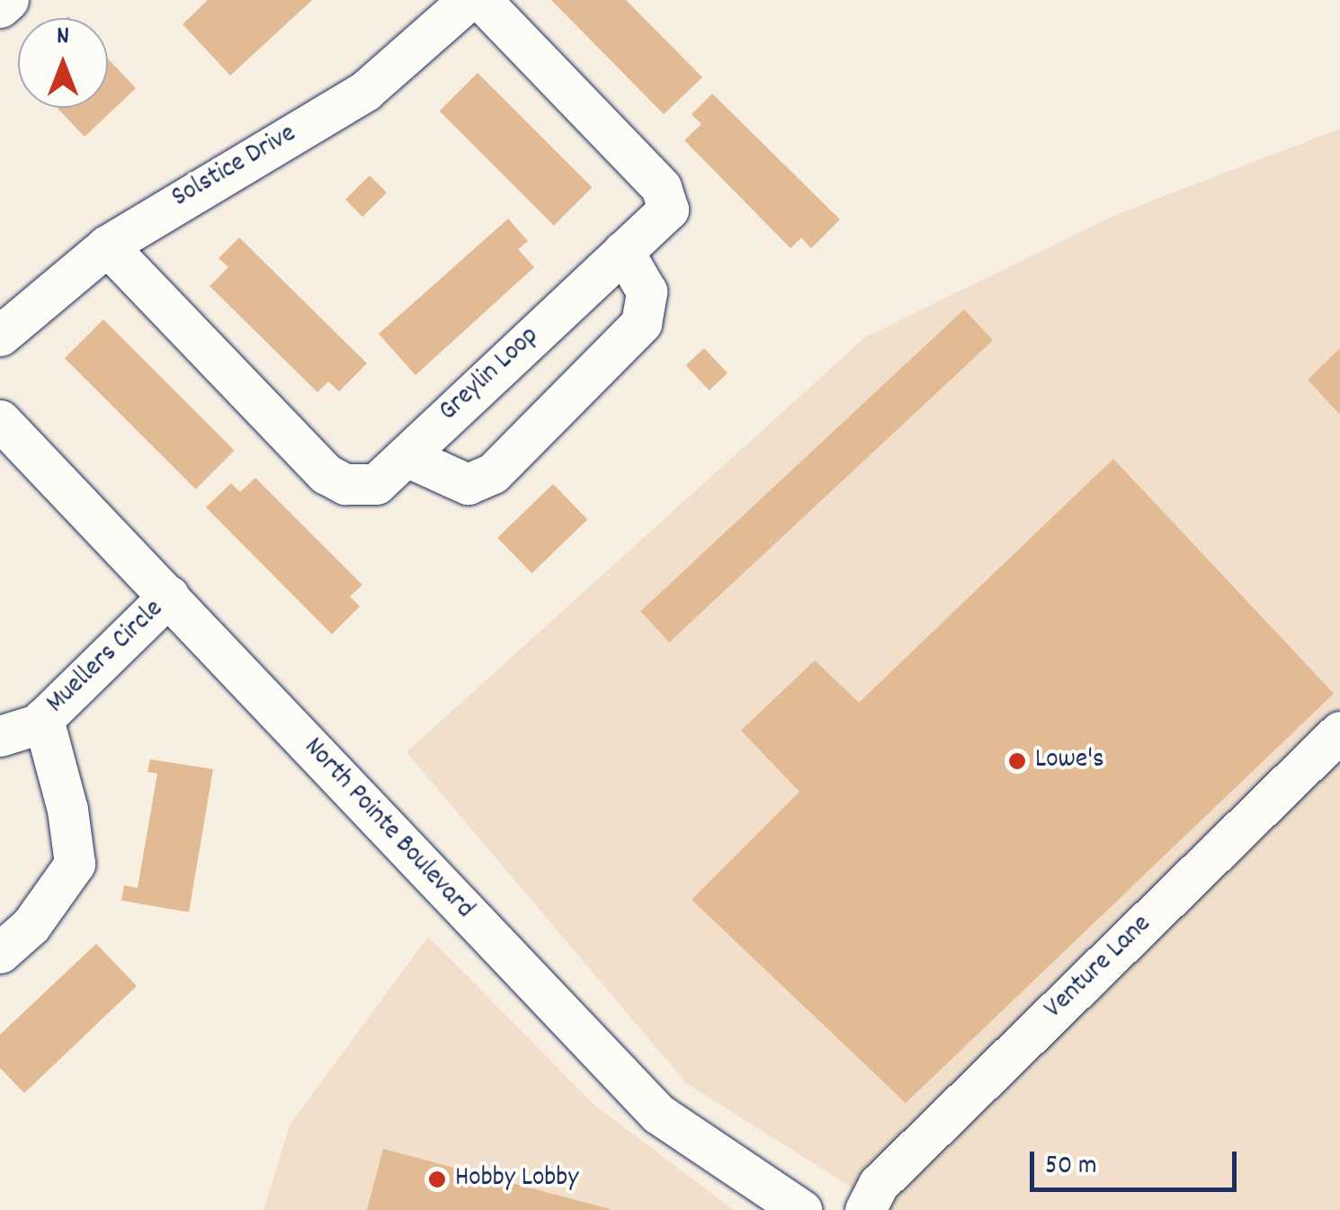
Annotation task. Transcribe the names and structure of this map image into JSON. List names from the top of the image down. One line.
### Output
{"streets":{"street":["Solstice Drive","Greylin Loop","Muellers Circle","North Pointe Boulevard","Venture Lane"]},"crossings":[["Solstice Drive","Greylin Loop"],["Muellers Circle","North Pointe Boulevard"]],"places":["Lowe's","Hobby Lobby"],"scale_bar":"50 m","north":"top"}
